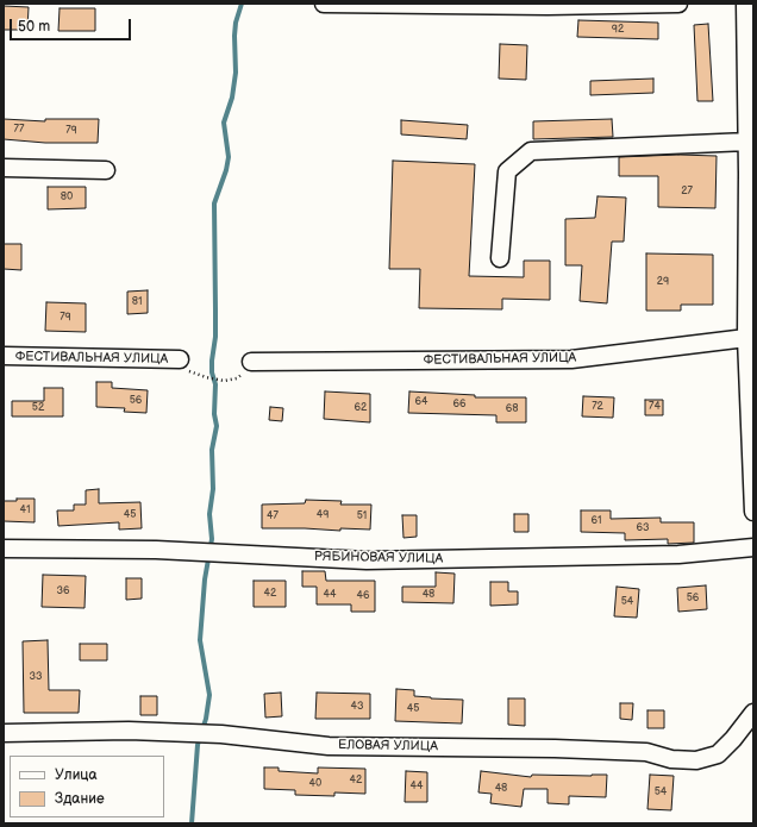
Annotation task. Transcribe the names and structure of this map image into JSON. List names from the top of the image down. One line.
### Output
{"streets":{"street":["ФЕСТИВАЛЬНАЯ УЛИЦА","РЯБИНОВАЯ УЛИЦА","ЕЛОВАЯ УЛИЦА"]},"house_numbers":["92","77","79","27","80","29","81","79","56","64","66","72","74","52","62","68","41","45","49","47","51","61","63","36","42","44","48","46","56","54","33","43","45","42","40","44","48","54"],"legend":["Улица","Здание"],"scale_bar":"50 m"}
